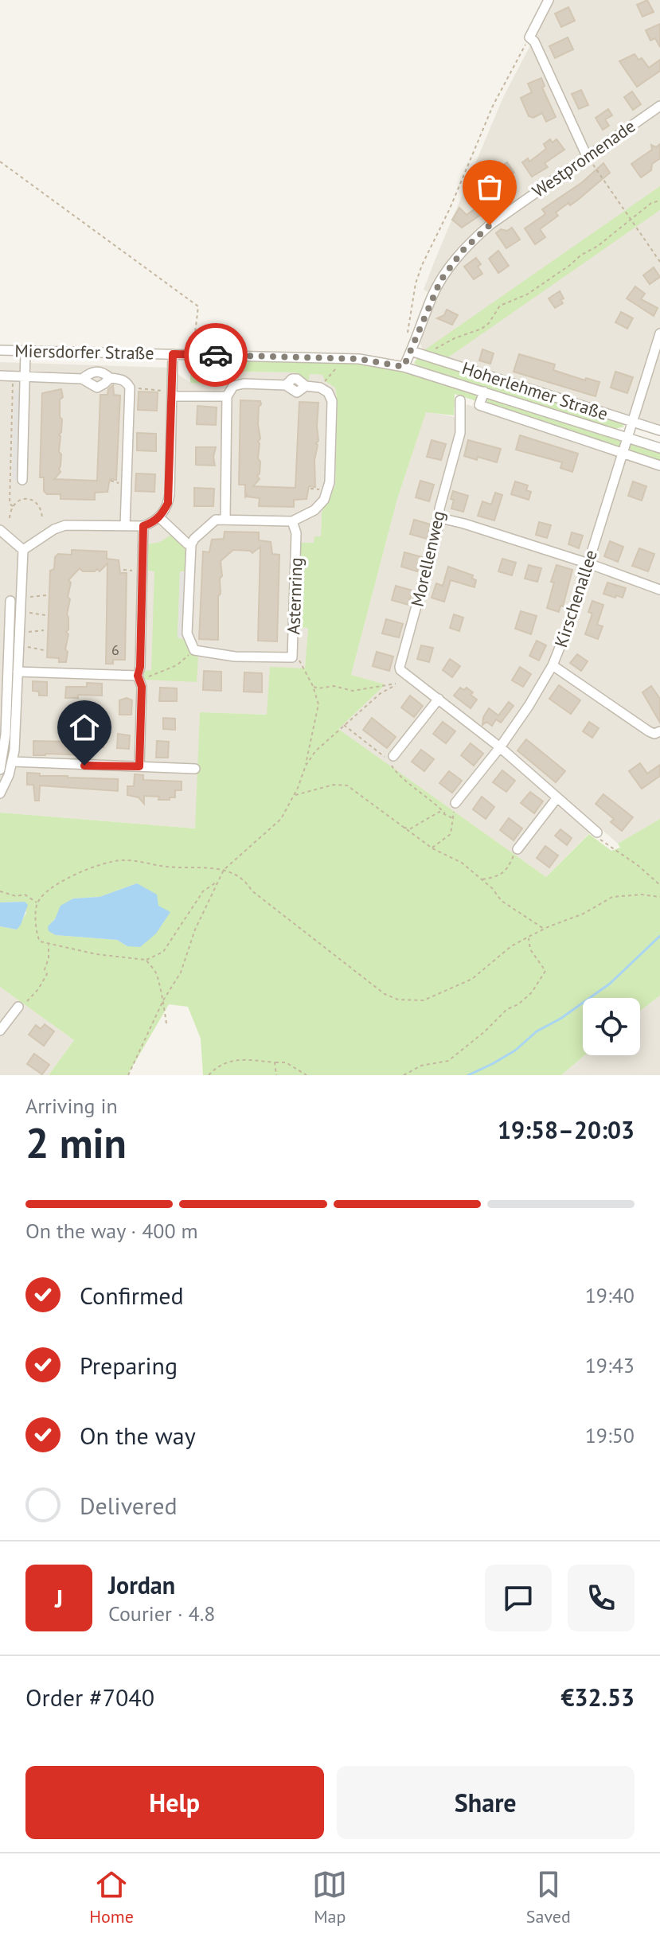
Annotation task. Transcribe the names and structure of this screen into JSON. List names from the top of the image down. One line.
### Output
{"streets":{"street":["Westpromenade","Miersdorfer Straße","Hoherlehmer Straße","Morellenweg","Asternring","Kirschenallee"]},"crossings":[["Westpromenade","Miersdorfer Straße"],["Westpromenade","Hoherlehmer Straße"],["Miersdorfer Straße","Hoherlehmer Straße"],["Hoherlehmer Straße","Kirschenallee"],["Morellenweg","Kirschenallee"]],"house_numbers":["6"],"page":{"heading":["2 min","Arriving in","19:58–20:03"],"panel":["Jordan","Courier · 4.8","Order #7040","€32.53"],"bar":"On the way · 400 m","list":[["Confirmed","19:40"],["Preparing","19:43"],["On the way","19:50"],"Delivered"],"round":"J","buttons":["Help","Share"],"tabs":["Home","Map","Saved"]}}
